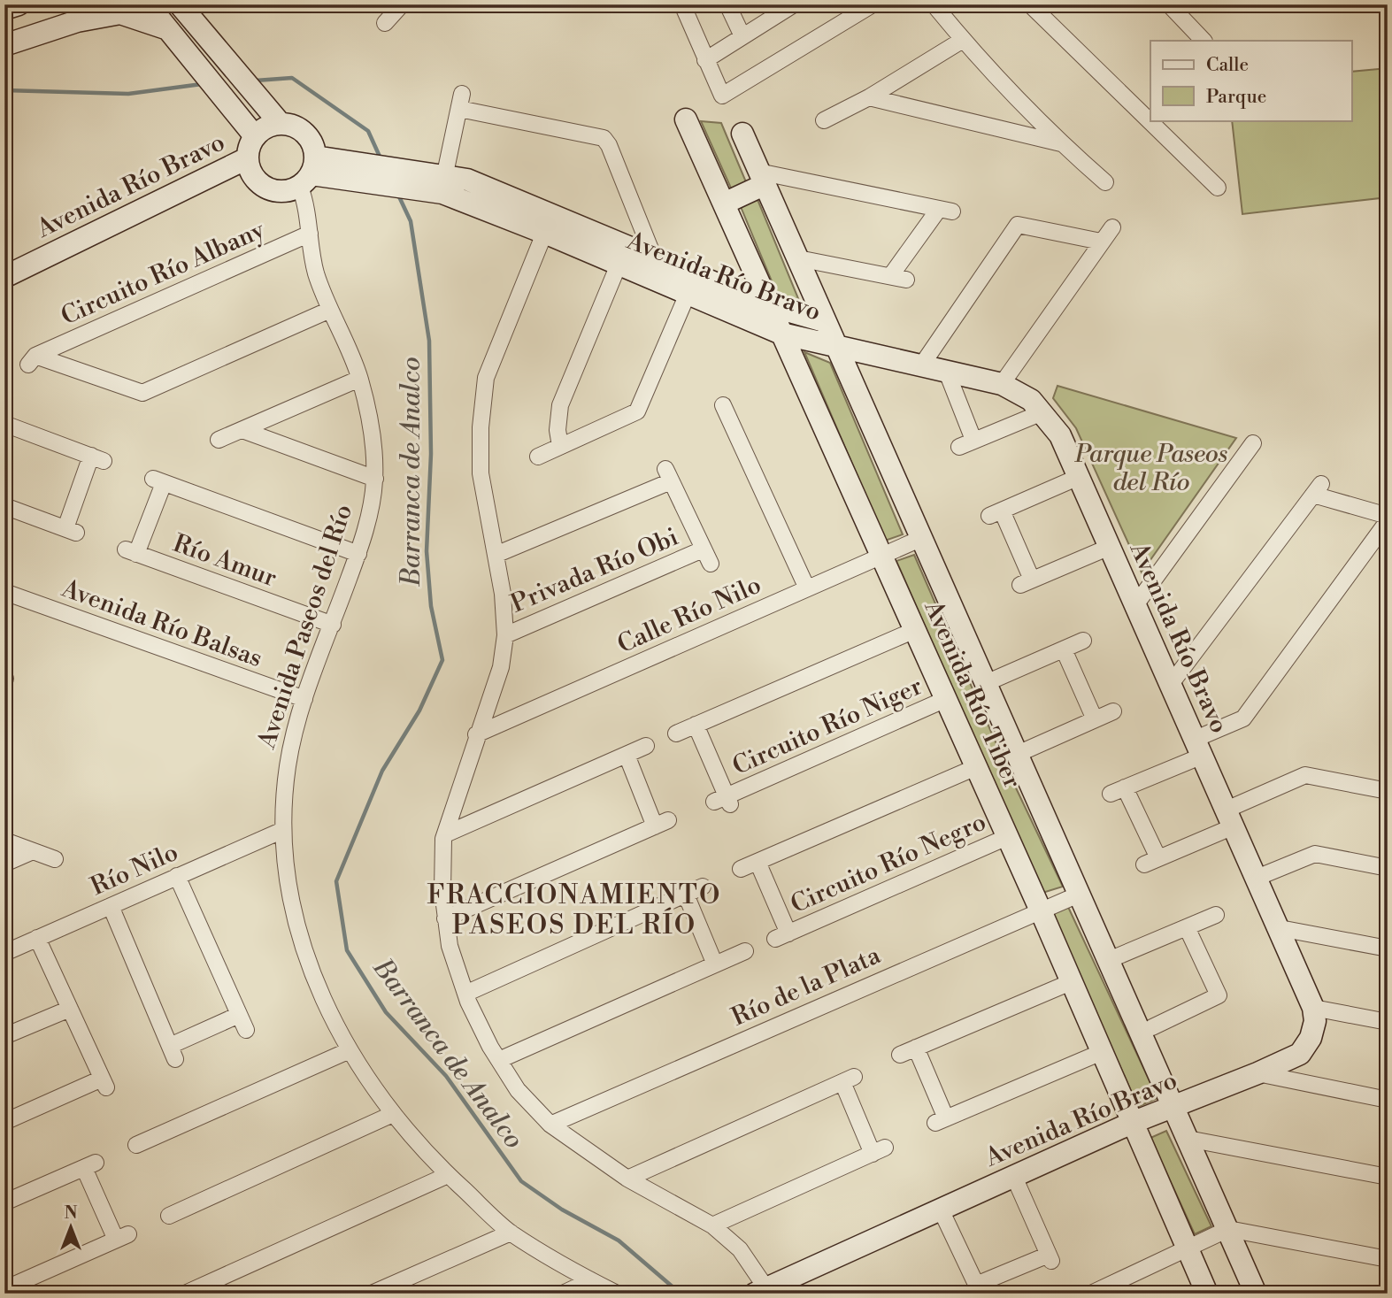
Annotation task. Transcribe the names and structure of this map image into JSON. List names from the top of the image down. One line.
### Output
{"streets":{"street":["Avenida Río Bravo","Circuito Río Albany","Río Amur","Privada Río Obi","Calle Río Nilo","Avenida Río Balsas","Avenida Paseos del Río","Avenida Río Tiber","Circuito Río Niger","Circuito Río Negro","Río Nilo","Río de la Plata"]},"crossings":[["Avenida Río Bravo","Avenida Paseos del Río"],["Avenida Río Bravo","Avenida Río Tiber"],["Circuito Río Albany","Avenida Paseos del Río"],["Río Amur","Avenida Paseos del Río"],["Calle Río Nilo","Avenida Río Tiber"],["Avenida Río Balsas","Avenida Paseos del Río"],["Avenida Paseos del Río","Río Nilo"],["Avenida Río Tiber","Circuito Río Niger"],["Avenida Río Tiber","Circuito Río Negro"],["Avenida Río Tiber","Río de la Plata"]],"districts":["FRACCIONAMIENTO PASEOS DEL RÍO"],"water":["Barranca de Analco"],"parks":["Parque Paseos del Río"],"legend":["Calle","Parque"],"north":"top"}
